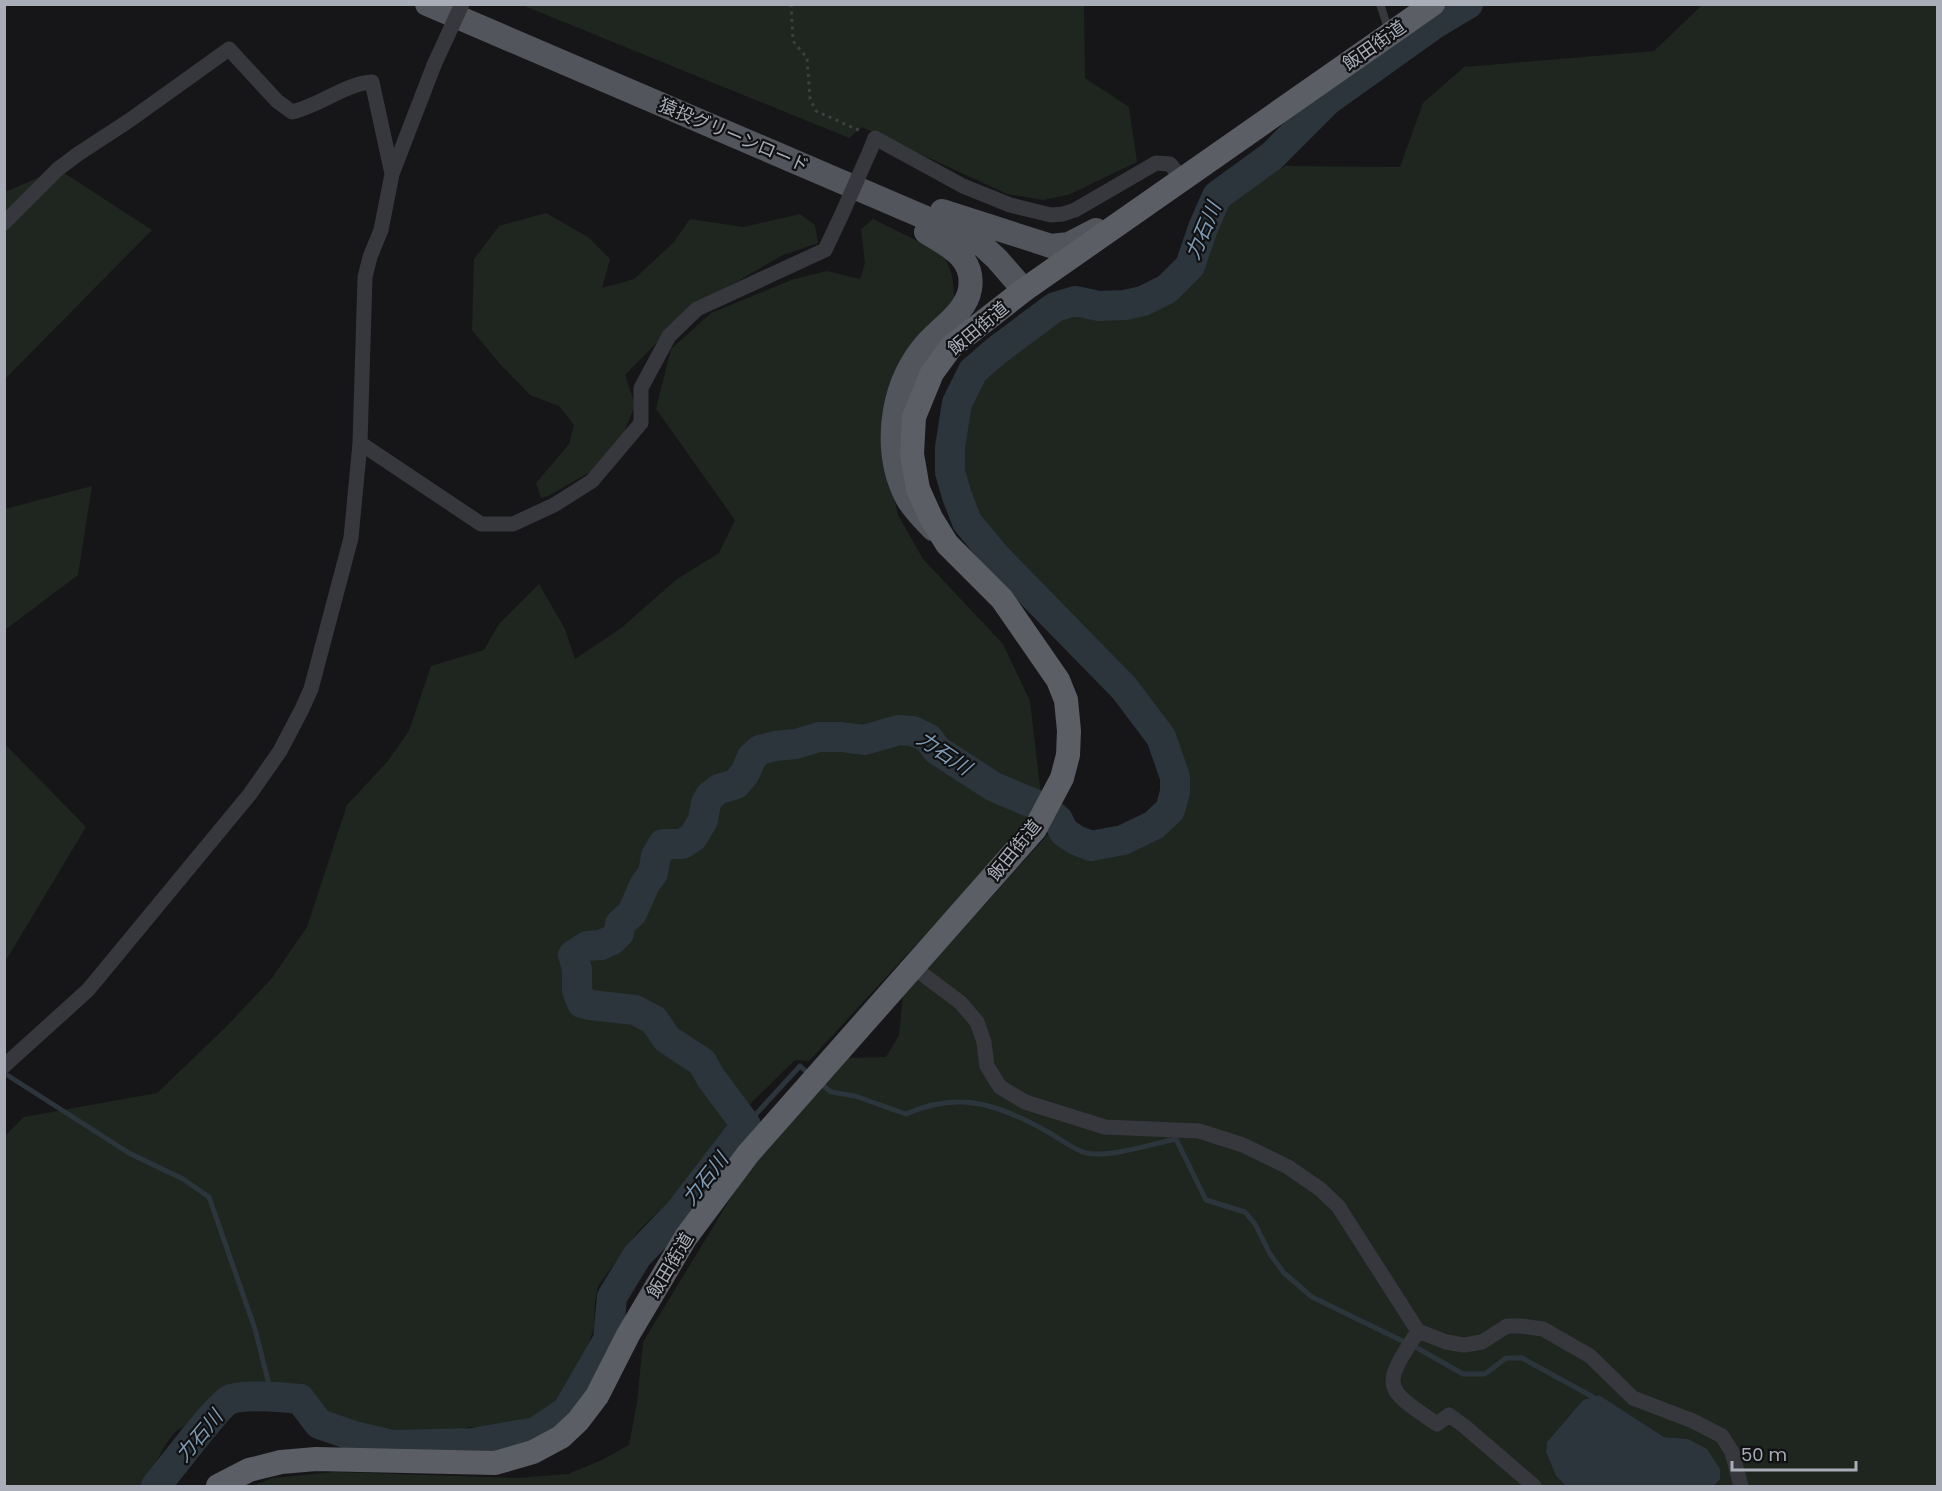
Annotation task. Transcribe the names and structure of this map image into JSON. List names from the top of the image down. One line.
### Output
{"streets":{"highway":["飯田街道"],"main road":["猿投グリーンロード"]},"crossings":[["飯田街道","猿投グリーンロード"]],"water":["力石川"],"scale_bar":"50 m"}
